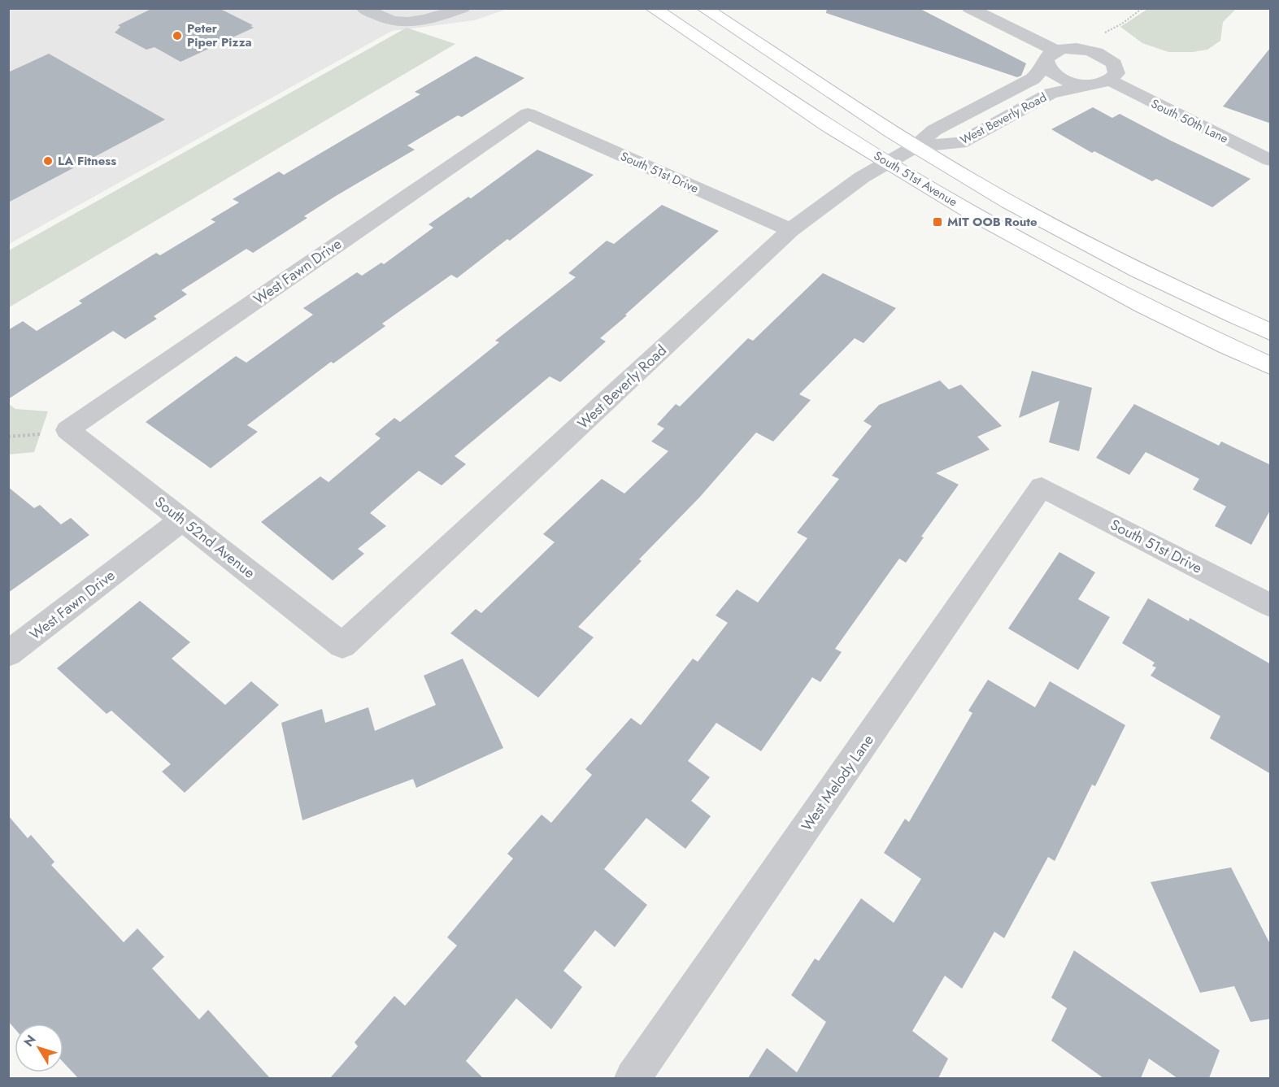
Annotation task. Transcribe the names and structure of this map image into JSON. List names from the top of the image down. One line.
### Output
{"streets":{"main road":["South 51st Avenue"],"street":["West Beverly Road","South 50th Lane","South 51st Drive","West Fawn Drive","South 52nd Avenue","West Melody Lane"]},"crossings":[["West Beverly Road","South 51st Drive"],["West Beverly Road","South 51st Avenue"],["West Beverly Road","South 52nd Avenue"],["South 51st Drive","West Fawn Drive"],["South 51st Drive","West Melody Lane"],["West Fawn Drive","South 52nd Avenue"]],"places":{"other":["Peter Piper Pizza","LA Fitness"],"transit":["MIT OOB Route"]},"north":"top left"}
